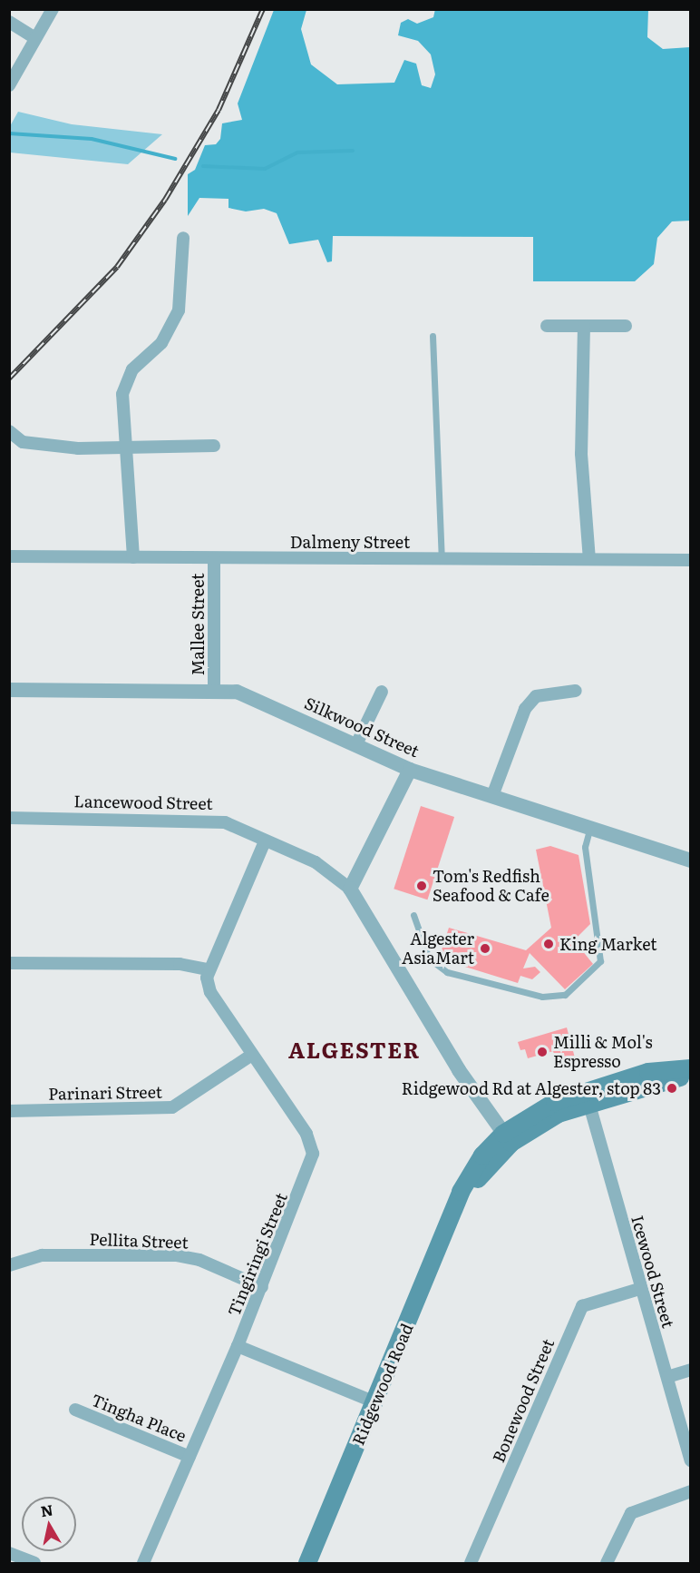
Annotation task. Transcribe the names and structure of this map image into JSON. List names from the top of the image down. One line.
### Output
{"streets":{"main road":["Ridgewood Road"],"street":["Dalmeny Street","Mallee Street","Silkwood Street","Lancewood Street","Parinari Street","Pellita Street","Tingiringi Street","Icewood Street","Bonewood Street","Tingha Place"]},"crossings":[["Dalmeny Street","Mallee Street"],["Mallee Street","Silkwood Street"],["Lancewood Street","Ridgewood Road"],["Parinari Street","Tingiringi Street"],["Pellita Street","Tingiringi Street"],["Tingiringi Street","Tingha Place"],["Icewood Street","Ridgewood Road"],["Icewood Street","Bonewood Street"]],"districts":["ALGESTER"],"places":["Tom's Redfish Seafood & Cafe","King Market","Algester AsiaMart","Milli & Mol's Espresso","Ridgewood Rd at Algester, stop 83"],"north":"top"}
